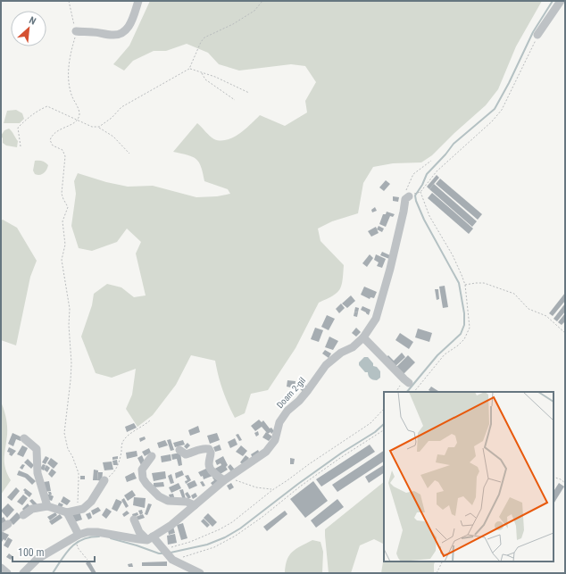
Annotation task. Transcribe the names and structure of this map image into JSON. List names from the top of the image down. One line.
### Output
{"streets":{"street":["Doam 2-gil"]},"scale_bar":"100 m","north":"top right"}
